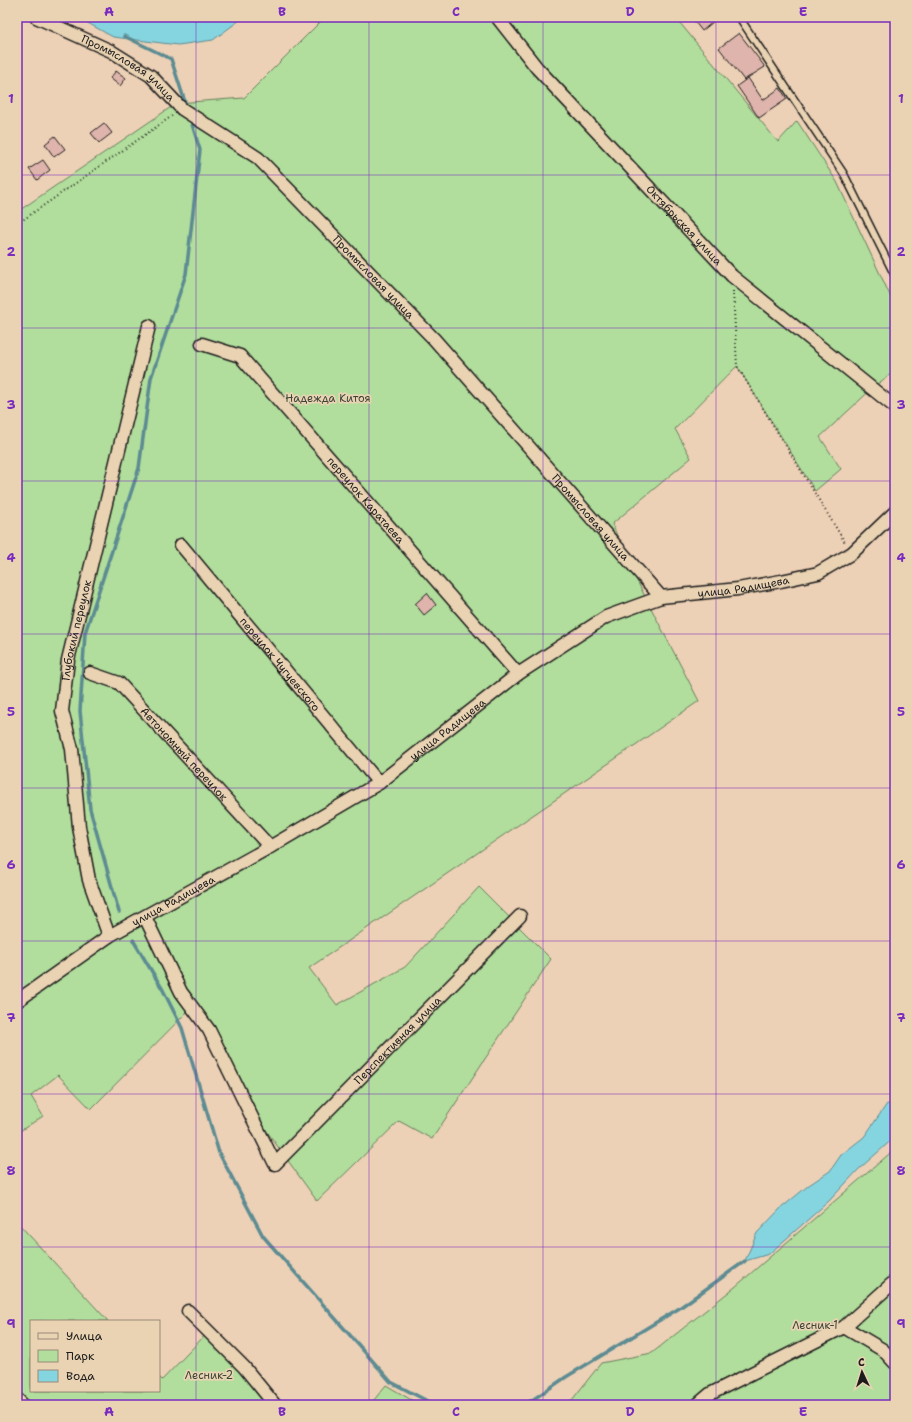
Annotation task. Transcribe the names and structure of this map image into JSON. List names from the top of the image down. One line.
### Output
{"streets":{"street":["Промысловая улица","Октябрьская улица","переулок Каратаева","улица Радищева","Глубокий переулок","переулок Чугуевского","Автономный переулок","Перспективная улица"]},"crossings":[["Промысловая улица","улица Радищева"],["переулок Каратаева","улица Радищева"],["улица Радищева","Глубокий переулок"],["улица Радищева","переулок Чугуевского"],["улица Радищева","Автономный переулок"],["улица Радищева","Перспективная улица"]],"parks":["Надежда Китоя","Лесник-1","Лесник-2"],"legend":["Улица","Парк","Вода"],"north":"top","grid":{"columns":["A","B","C","D","E"],"rows":["1","2","3","4","5","6","7","8","9"]}}
